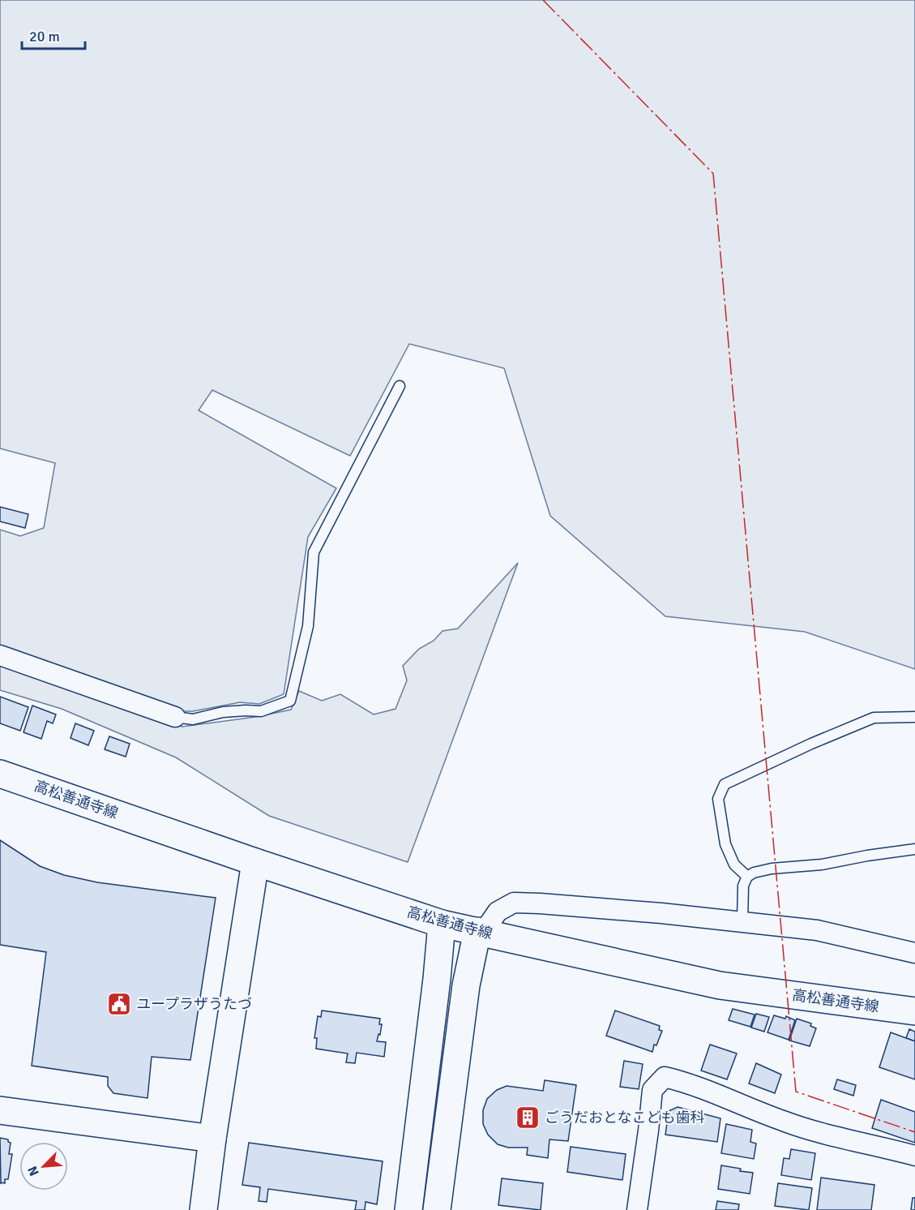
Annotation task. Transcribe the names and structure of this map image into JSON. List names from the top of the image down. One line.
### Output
{"streets":{"street":["高松善通寺線"]},"places":{"public building":["ユープラザうたづ"],"building":["ごうだおとなこども歯科"]},"scale_bar":"20 m","north":"bottom left"}
